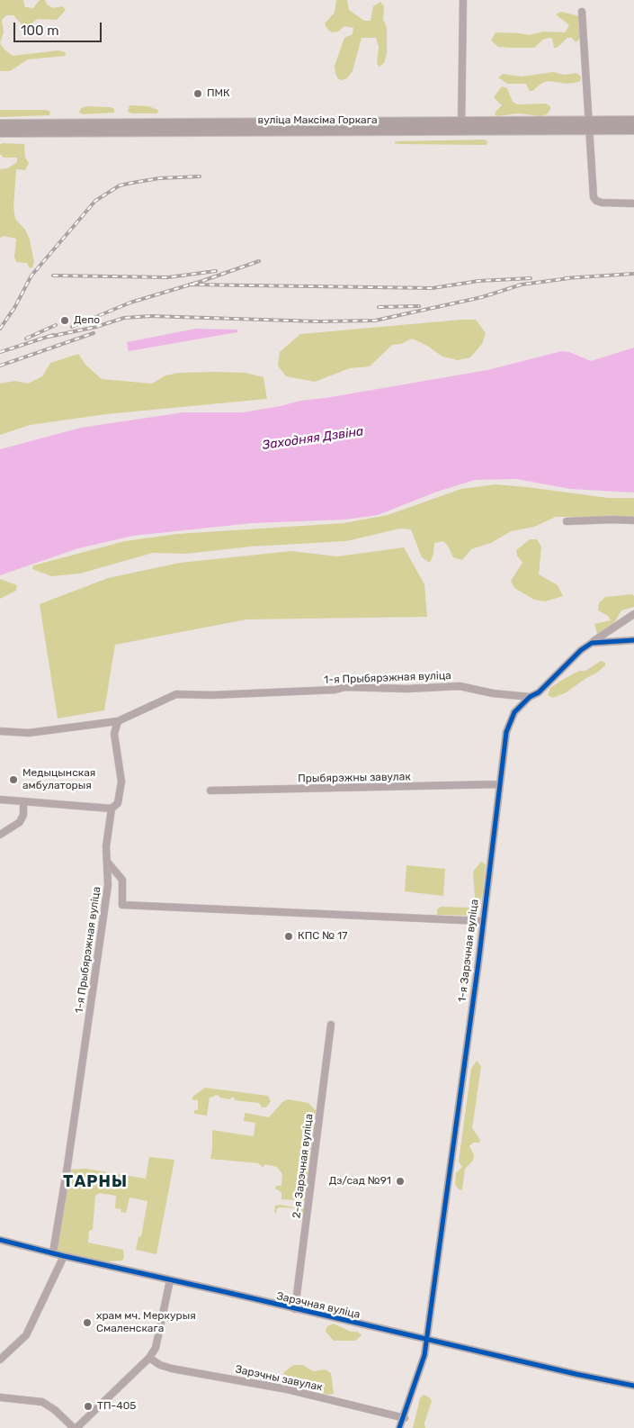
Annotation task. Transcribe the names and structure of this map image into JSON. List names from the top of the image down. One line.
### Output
{"streets":{"main road":["вуліца Максіма Горкага"],"street":["1-я Прыбярэжная вуліца","Прыбярэжны завулак","1-я Зарэчная вуліца","2-я Зарэчная вуліца","Зарэчная вуліца","Зарэчны завулак"]},"crossings":[["1-я Прыбярэжная вуліца","1-я Зарэчная вуліца"],["1-я Прыбярэжная вуліца","Зарэчная вуліца"],["Прыбярэжны завулак","1-я Зарэчная вуліца"],["1-я Зарэчная вуліца","Зарэчная вуліца"],["1-я Зарэчная вуліца","Зарэчны завулак"],["2-я Зарэчная вуліца","Зарэчная вуліца"]],"districts":["ТАРНЫ"],"water":["Заходняя Дзвіна"],"places":["ПМК","Депо","Медыцынская амбулаторыя","КПС № 17","Дз/сад №91","храм мч. Меркурыя Смаленскага","ТП-405"],"scale_bar":"100 m"}
